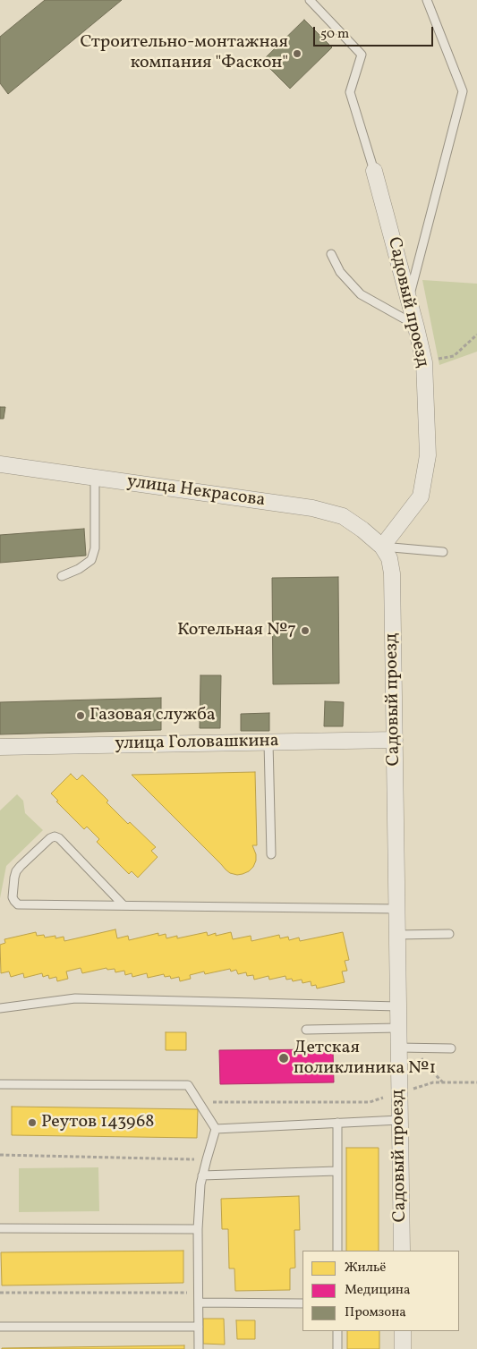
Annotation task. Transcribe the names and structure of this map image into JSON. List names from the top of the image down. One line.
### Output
{"streets":{"street":["Садовый проезд","улица Некрасова","улица Головашкина"]},"crossings":[["Садовый проезд","улица Некрасова"],["Садовый проезд","улица Головашкина"]],"places":["Строительно-монтажная компания \"Фаскон\"","Котельная №7","Газовая служба","Детская поликлиника №1","Реутов 143968"],"legend":["Жильё","Медицина","Промзона"],"scale_bar":"50 m"}
